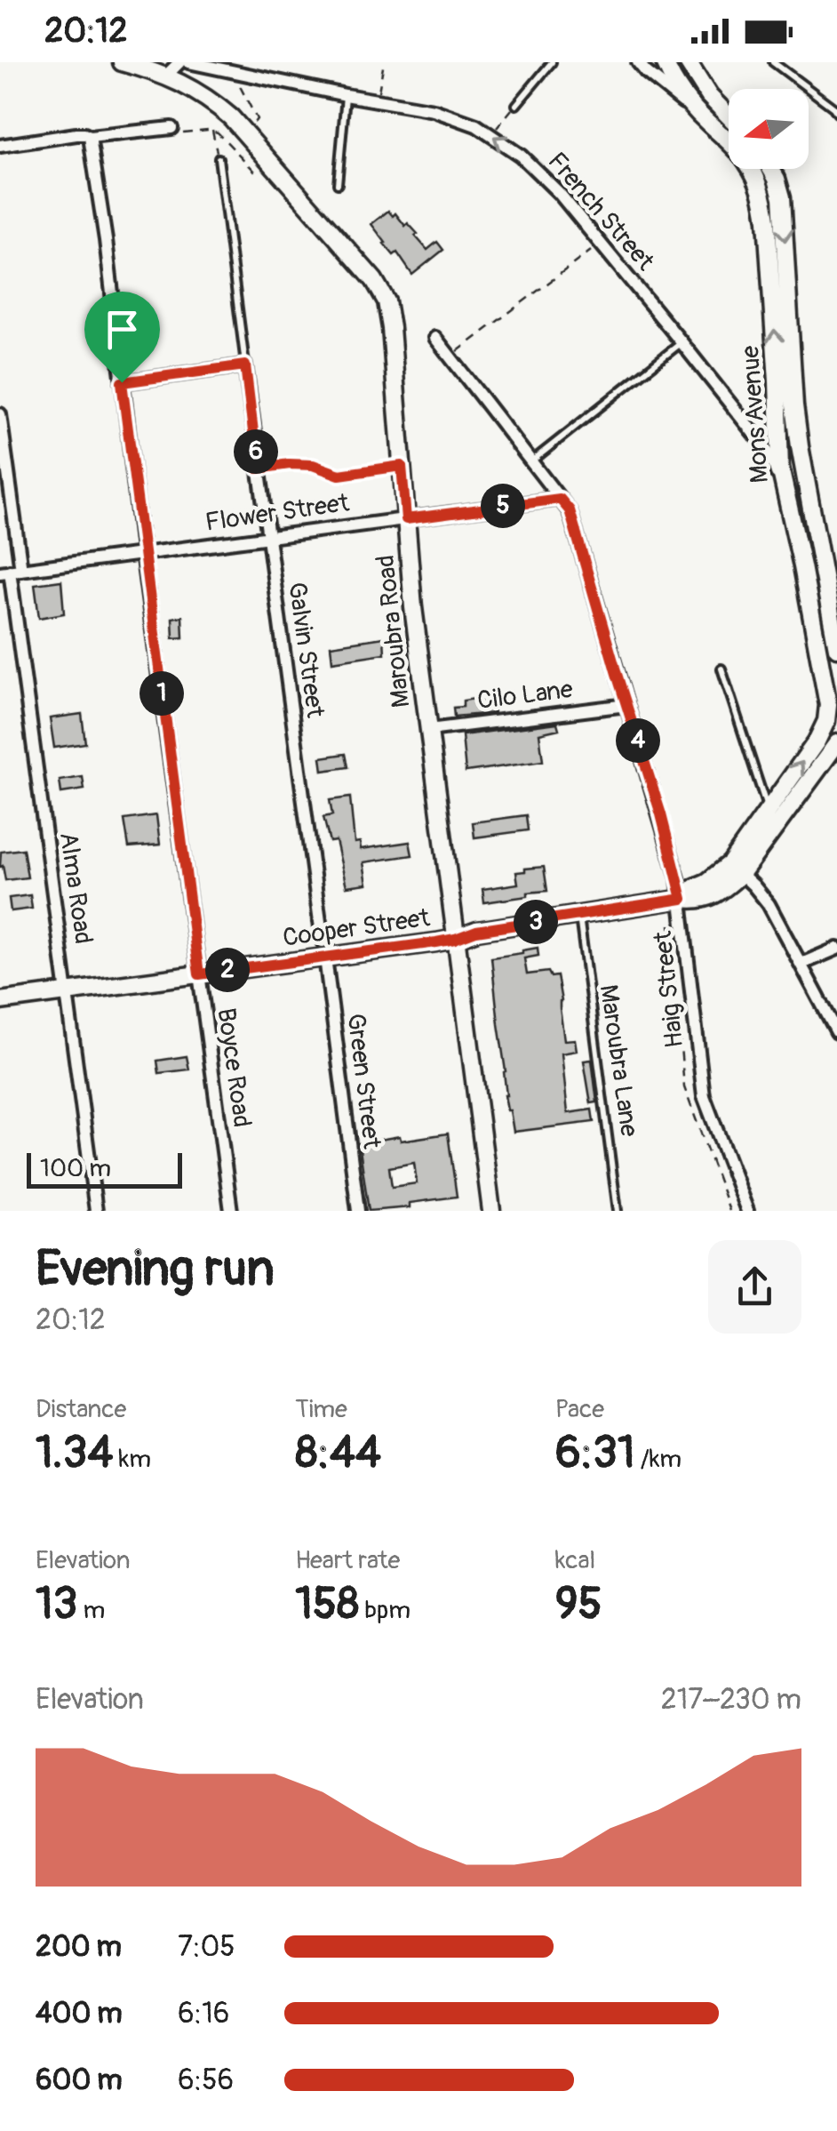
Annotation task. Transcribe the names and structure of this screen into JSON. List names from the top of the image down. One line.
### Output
{"streets":{"street":["French Street","Mons Avenue","Flower Street","Maroubra Road","Galvin Street","Cilo Lane","Alma Road","Cooper Street","Haig Street","Boyce Road","Green Street"],"lane":["Maroubra Lane"]},"crossings":[["French Street","Mons Avenue"],["Mons Avenue","Maroubra Road"],["Mons Avenue","Cooper Street"],["Mons Avenue","Haig Street"],["Mons Avenue","Maroubra Lane"],["Flower Street","Maroubra Road"],["Flower Street","Galvin Street"],["Flower Street","Alma Road"],["Flower Street","Haig Street"],["Flower Street","Boyce Road"],["Maroubra Road","Cilo Lane"],["Maroubra Road","Cooper Street"],["Galvin Street","Cooper Street"],["Galvin Street","Green Street"],["Cilo Lane","Haig Street"],["Alma Road","Cooper Street"],["Cooper Street","Boyce Road"],["Cooper Street","Green Street"]],"one_way":["French Street"],"scale_bar":"100 m","north":"left","page":{"status":"20:12","pins":["6","5","1","4","3","2"],"scale":"100 m","heading":["Evening run","20:12"],"stats":[["Distance","1.34 km"],["Time","8:44"],["Pace","6:31 /km"],["Elevation","13 m"],["Heart rate","158 bpm"],["kcal","95"]],"chart":["Elevation","217–230 m"],"list":[{"name":"200 m","note":"7:05"},{"name":"400 m","note":"6:16"},{"name":"600 m","note":"6:56"}]}}
